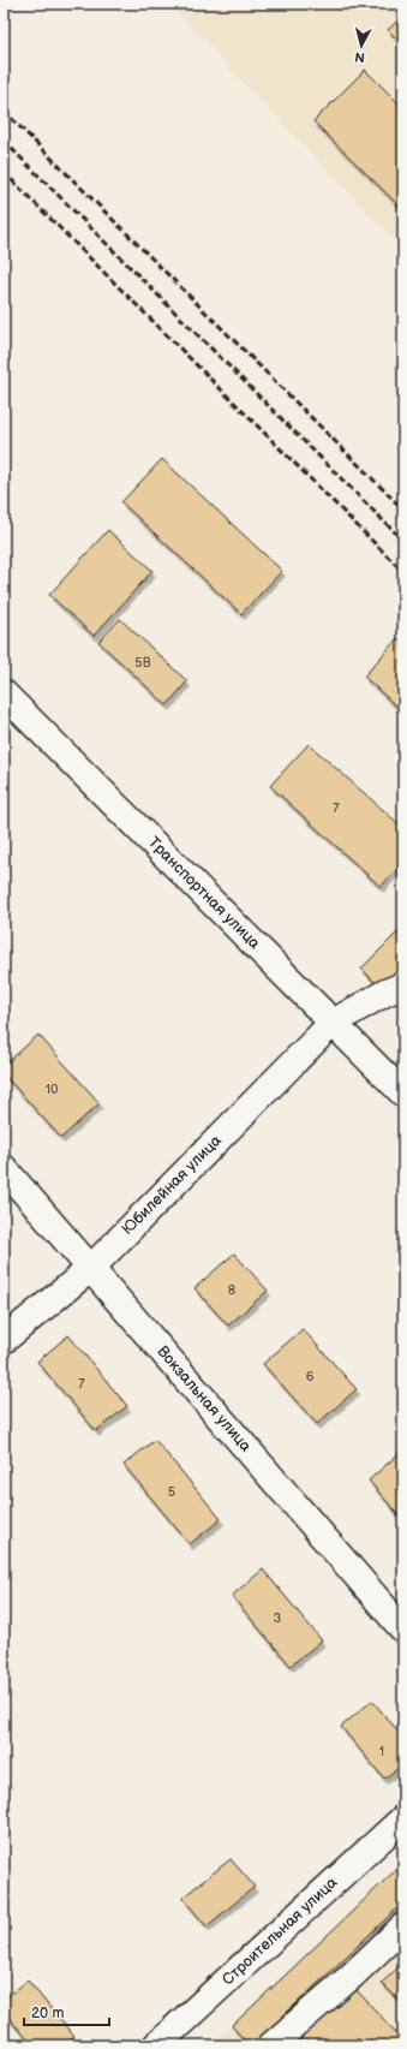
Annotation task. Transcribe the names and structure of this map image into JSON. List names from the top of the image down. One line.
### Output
{"streets":{"street":["Транспортная улица","Юбилейная улица","Вокзальная улица","Строительная улица"]},"crossings":[["Транспортная улица","Юбилейная улица"],["Юбилейная улица","Вокзальная улица"]],"house_numbers":["5В","7","10","8","6","7","5","3","1"],"scale_bar":"20 m","north":"bottom"}
